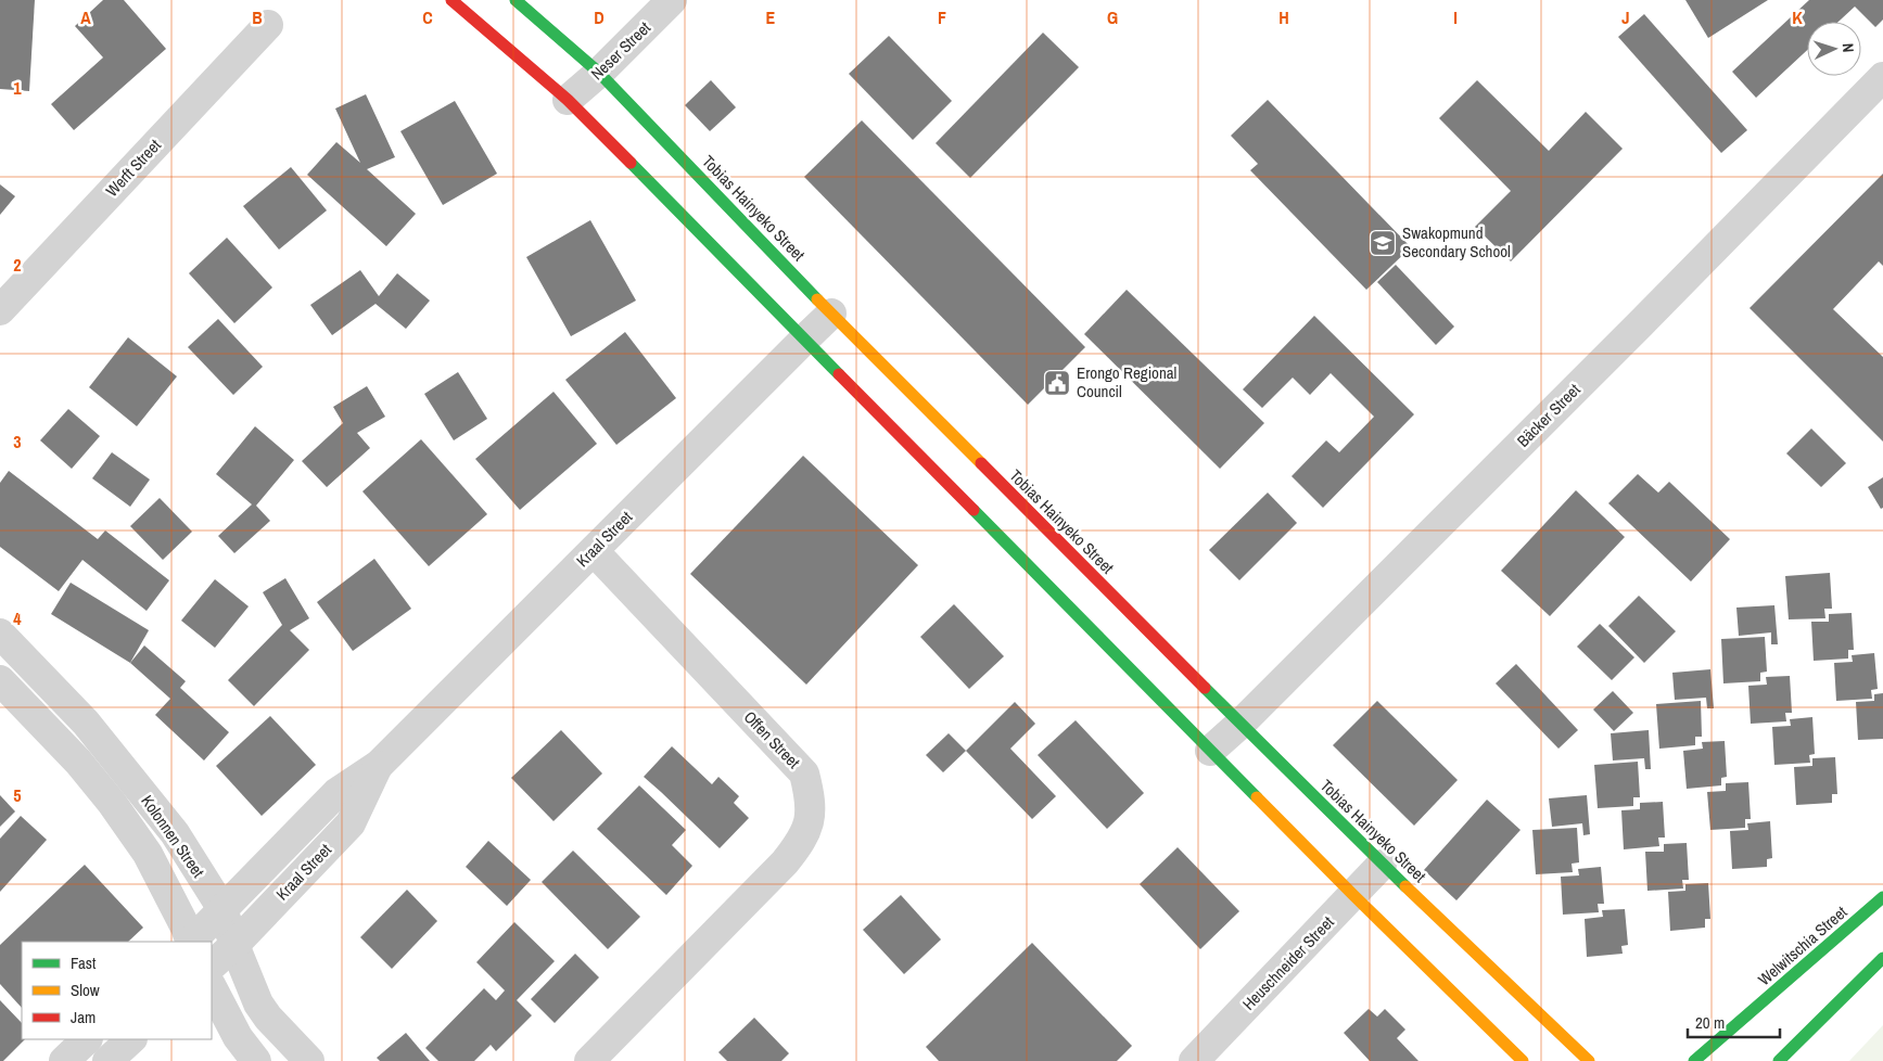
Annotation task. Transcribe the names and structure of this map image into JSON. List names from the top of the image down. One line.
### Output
{"streets":{"street":["Neser Street","Werft Street","Tobias Hainyeko Street","Bäcker Street","Kraal Street","Offen Street","Kolonnen Street","Welwitschia Street","Heuschneider Street"]},"crossings":[["Neser Street","Tobias Hainyeko Street"],["Tobias Hainyeko Street","Bäcker Street"],["Tobias Hainyeko Street","Kraal Street"],["Tobias Hainyeko Street","Heuschneider Street"],["Kraal Street","Offen Street"],["Kraal Street","Kolonnen Street"]],"places":{"school or university":["Swakopmund Secondary School"],"public building":["Erongo Regional Council"]},"legend":["Fast","Slow","Jam"],"scale_bar":"20 m","north":"right","grid":{"columns":["A","B","C","D","E","F","G","H","I","J","K"],"rows":["1","2","3","4","5"]}}
